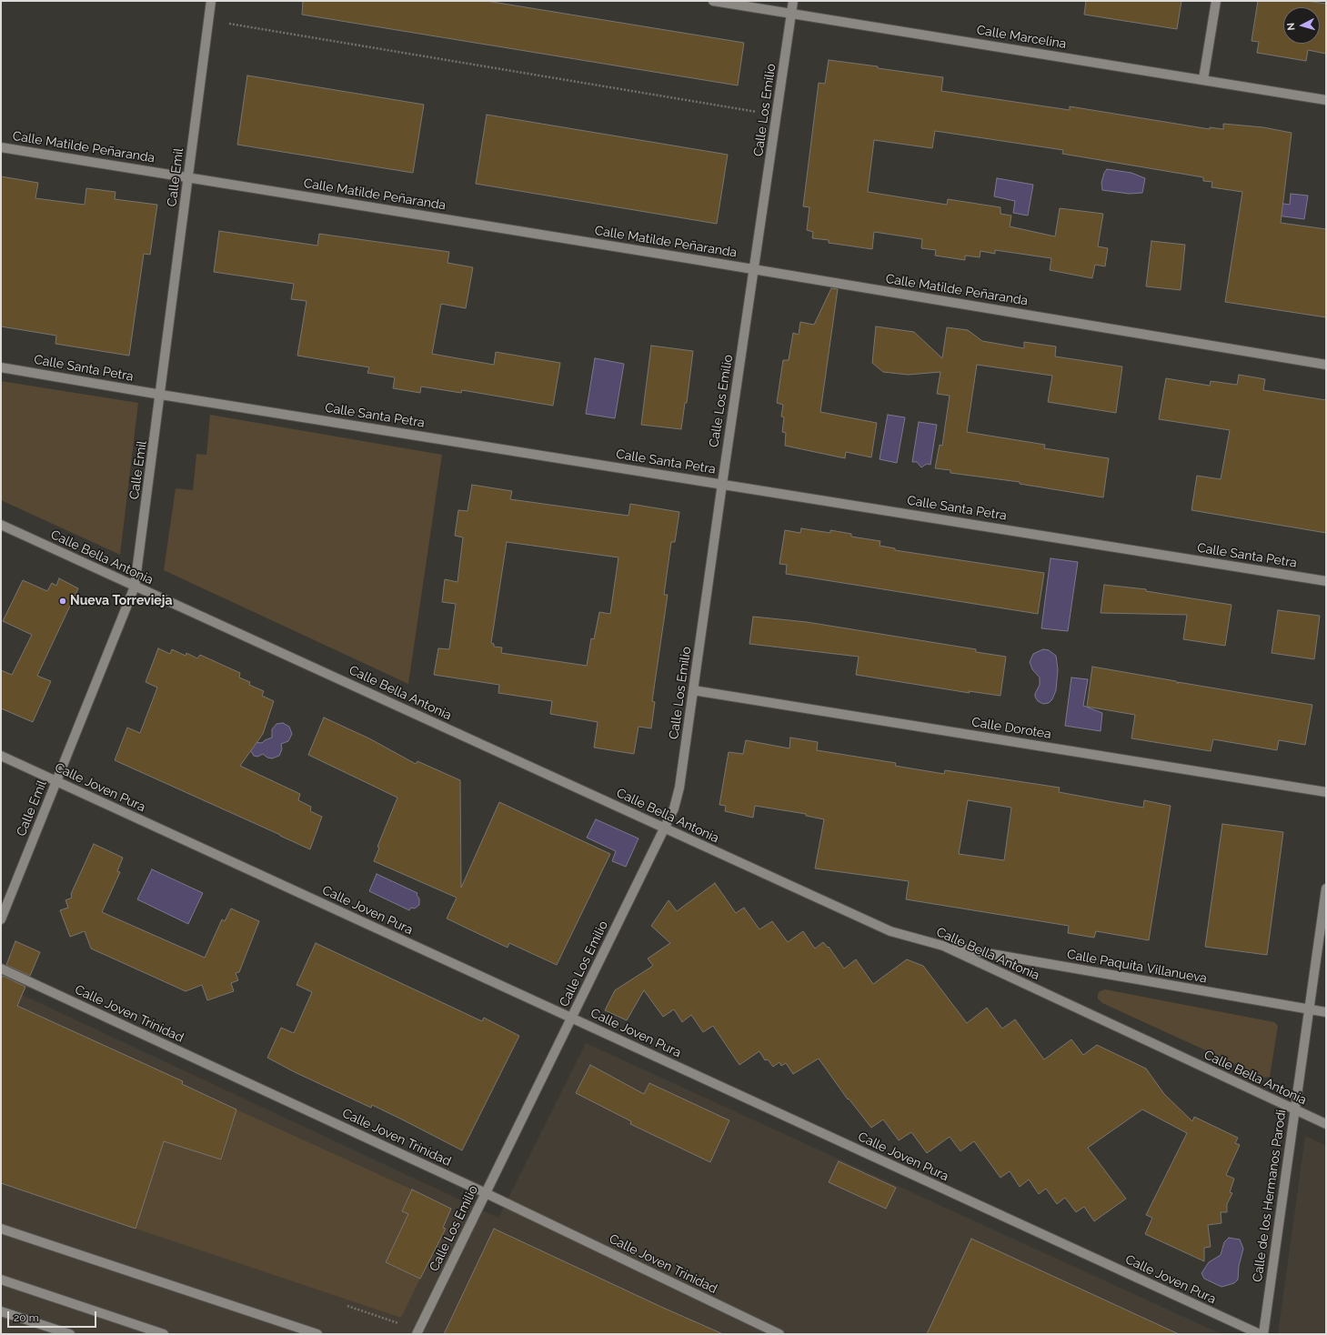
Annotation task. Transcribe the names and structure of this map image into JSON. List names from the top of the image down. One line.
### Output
{"streets":{"street":["Calle Marcelina","Calle Los Emilio","Calle Matilde Peñaranda","Calle Emil","Calle Santa Petra","Calle Bella Antonia","Calle Dorotea","Calle Joven Pura","Calle Paquita Villanueva","Calle Joven Trinidad","Calle de los Hermanos Parodi"]},"crossings":[["Calle Marcelina","Calle Los Emilio"],["Calle Los Emilio","Calle Matilde Peñaranda"],["Calle Los Emilio","Calle Santa Petra"],["Calle Los Emilio","Calle Bella Antonia"],["Calle Los Emilio","Calle Dorotea"],["Calle Los Emilio","Calle Joven Pura"],["Calle Los Emilio","Calle Joven Trinidad"],["Calle Matilde Peñaranda","Calle Emil"],["Calle Emil","Calle Santa Petra"],["Calle Emil","Calle Bella Antonia"],["Calle Emil","Calle Joven Pura"],["Calle Bella Antonia","Calle Paquita Villanueva"],["Calle Bella Antonia","Calle de los Hermanos Parodi"],["Calle Paquita Villanueva","Calle de los Hermanos Parodi"]],"places":["Nueva Torrevieja"],"scale_bar":"20 m","north":"left"}
